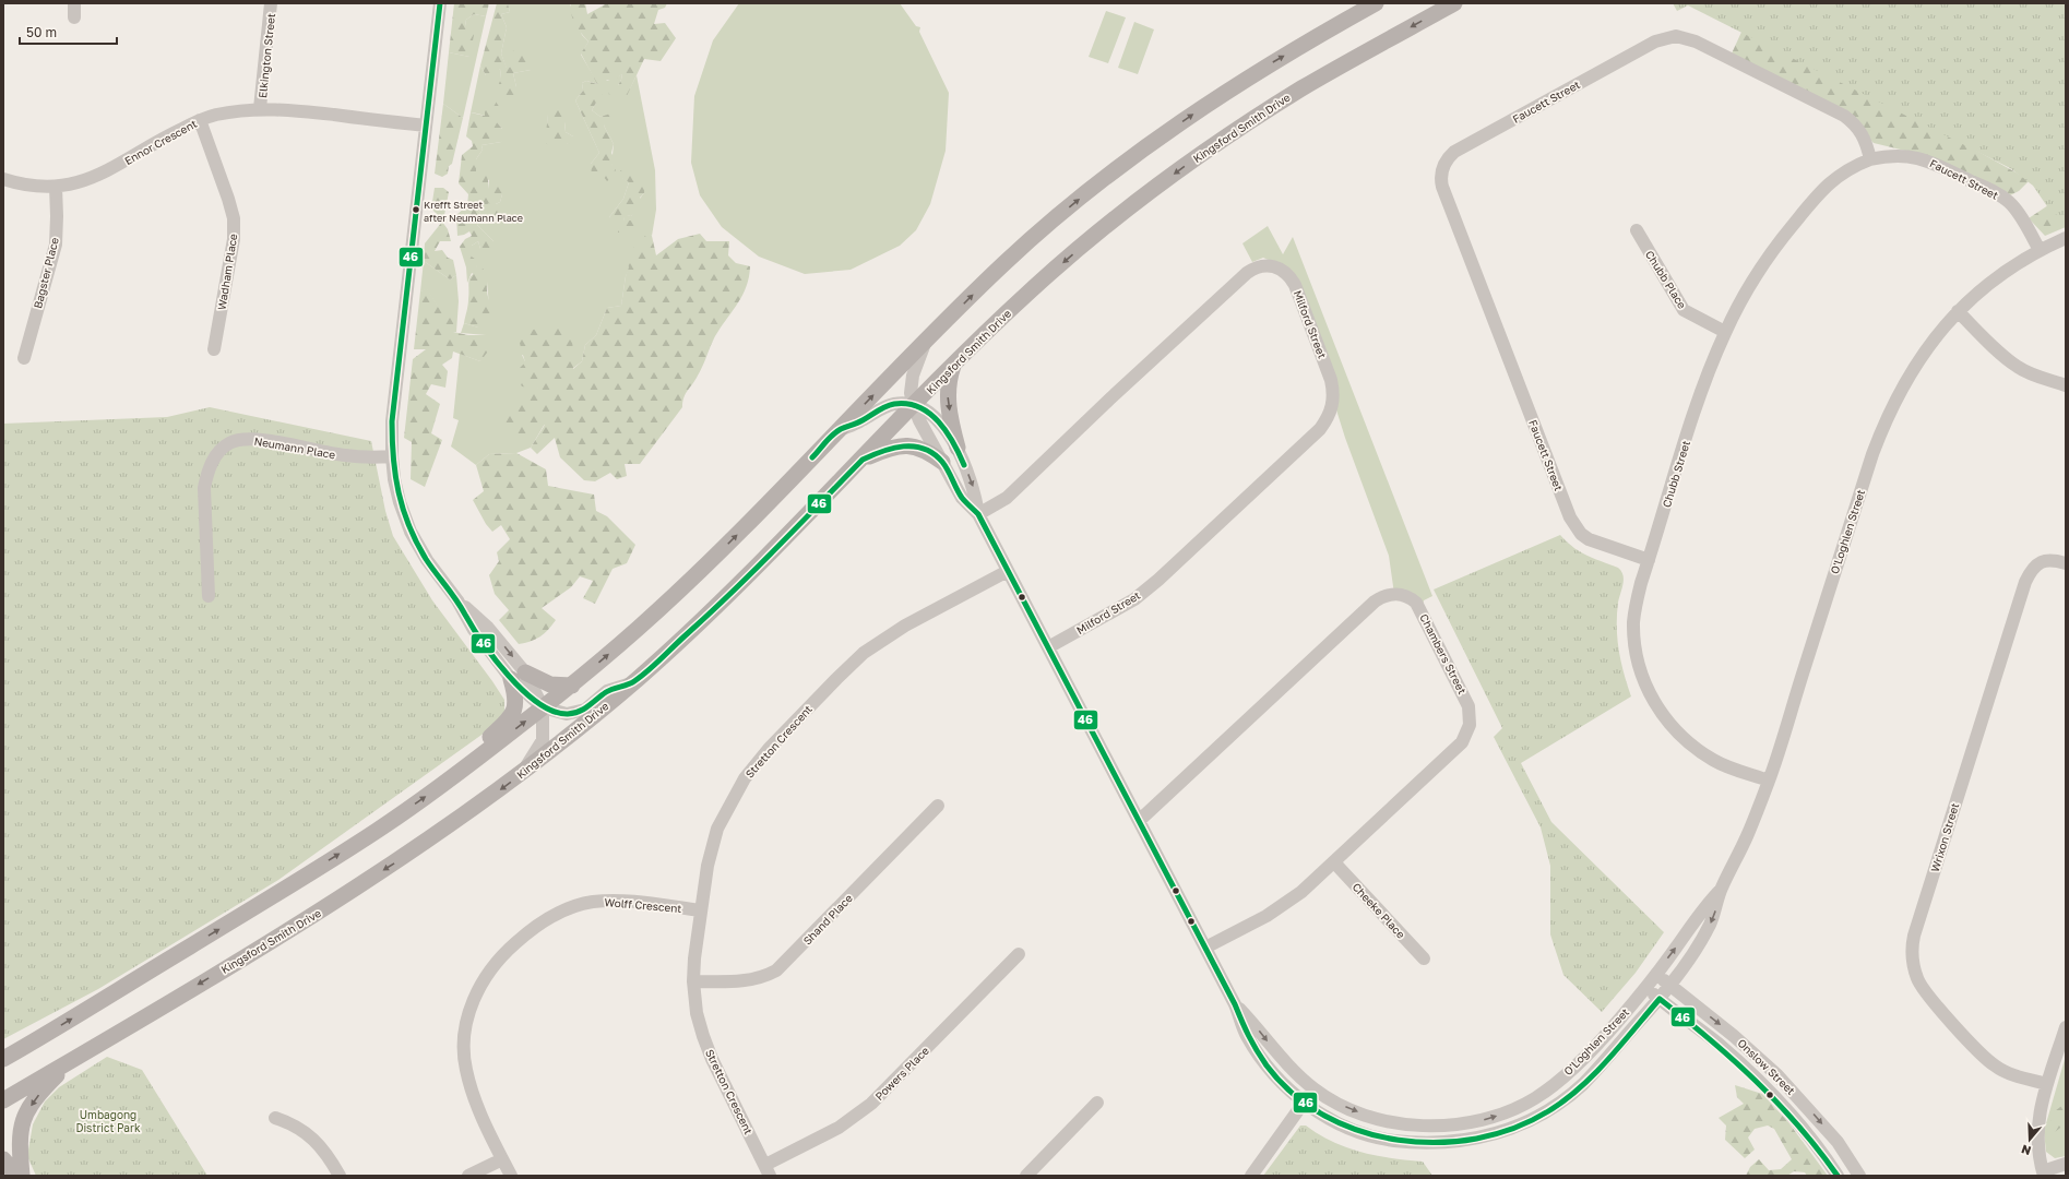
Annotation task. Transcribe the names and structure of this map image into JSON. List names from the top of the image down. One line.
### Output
{"streets":{"main road":["Kingsford Smith Drive"],"street":["Elkington Street","Faucett Street","Ennor Crescent","Wadham Place","Bagster Place","Chubb Place","Milford Street","Neumann Place","Chubb Street","O'Loghlen Street","Chambers Street","Stretton Crescent","Wrixon Street","Wolff Crescent","Cheeke Place","Shand Place","Onslow Street","Powers Place"]},"crossings":[["Elkington Street","Ennor Crescent"],["Faucett Street","Chubb Street"],["Faucett Street","O'Loghlen Street"],["Kingsford Smith Drive","O'Loghlen Street"],["Ennor Crescent","Wadham Place"],["Ennor Crescent","Bagster Place"],["Chubb Place","Chubb Street"],["Milford Street","O'Loghlen Street"],["Chubb Street","O'Loghlen Street"],["O'Loghlen Street","Chambers Street"],["O'Loghlen Street","Stretton Crescent"],["O'Loghlen Street","Onslow Street"],["Chambers Street","Cheeke Place"],["Stretton Crescent","Wolff Crescent"],["Stretton Crescent","Shand Place"],["Stretton Crescent","Powers Place"]],"parks":["Umbagong District Park"],"places":["Krefft Street after Neumann Place"],"lines":["transit line 46"],"scale_bar":"50 m","north":"bottom"}
